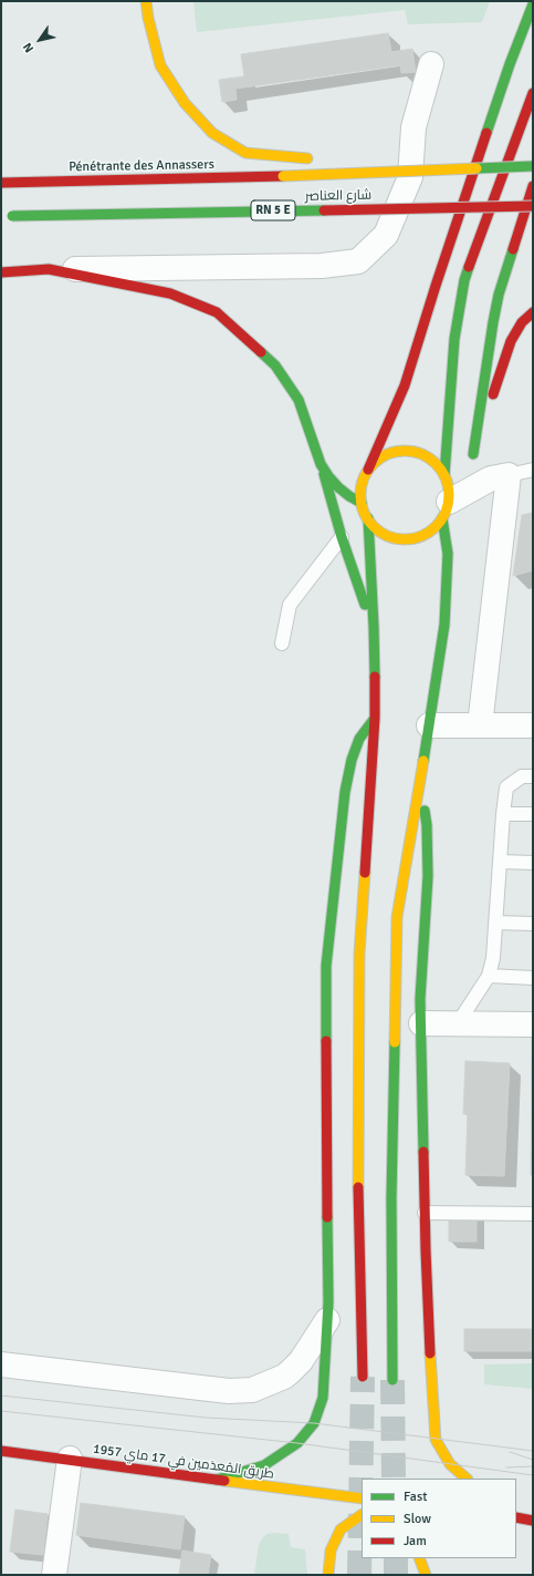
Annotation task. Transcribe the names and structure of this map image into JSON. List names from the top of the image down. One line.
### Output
{"streets":{"main road":["Pénétrante des Annassers","شارع العناصر","RN 5 E","طريق المُعدَمين في 17 ماي 1957"]},"crossings":[["Pénétrante des Annassers","شارع العناصر"]],"legend":["Fast","Slow","Jam"],"north":"bottom left"}
